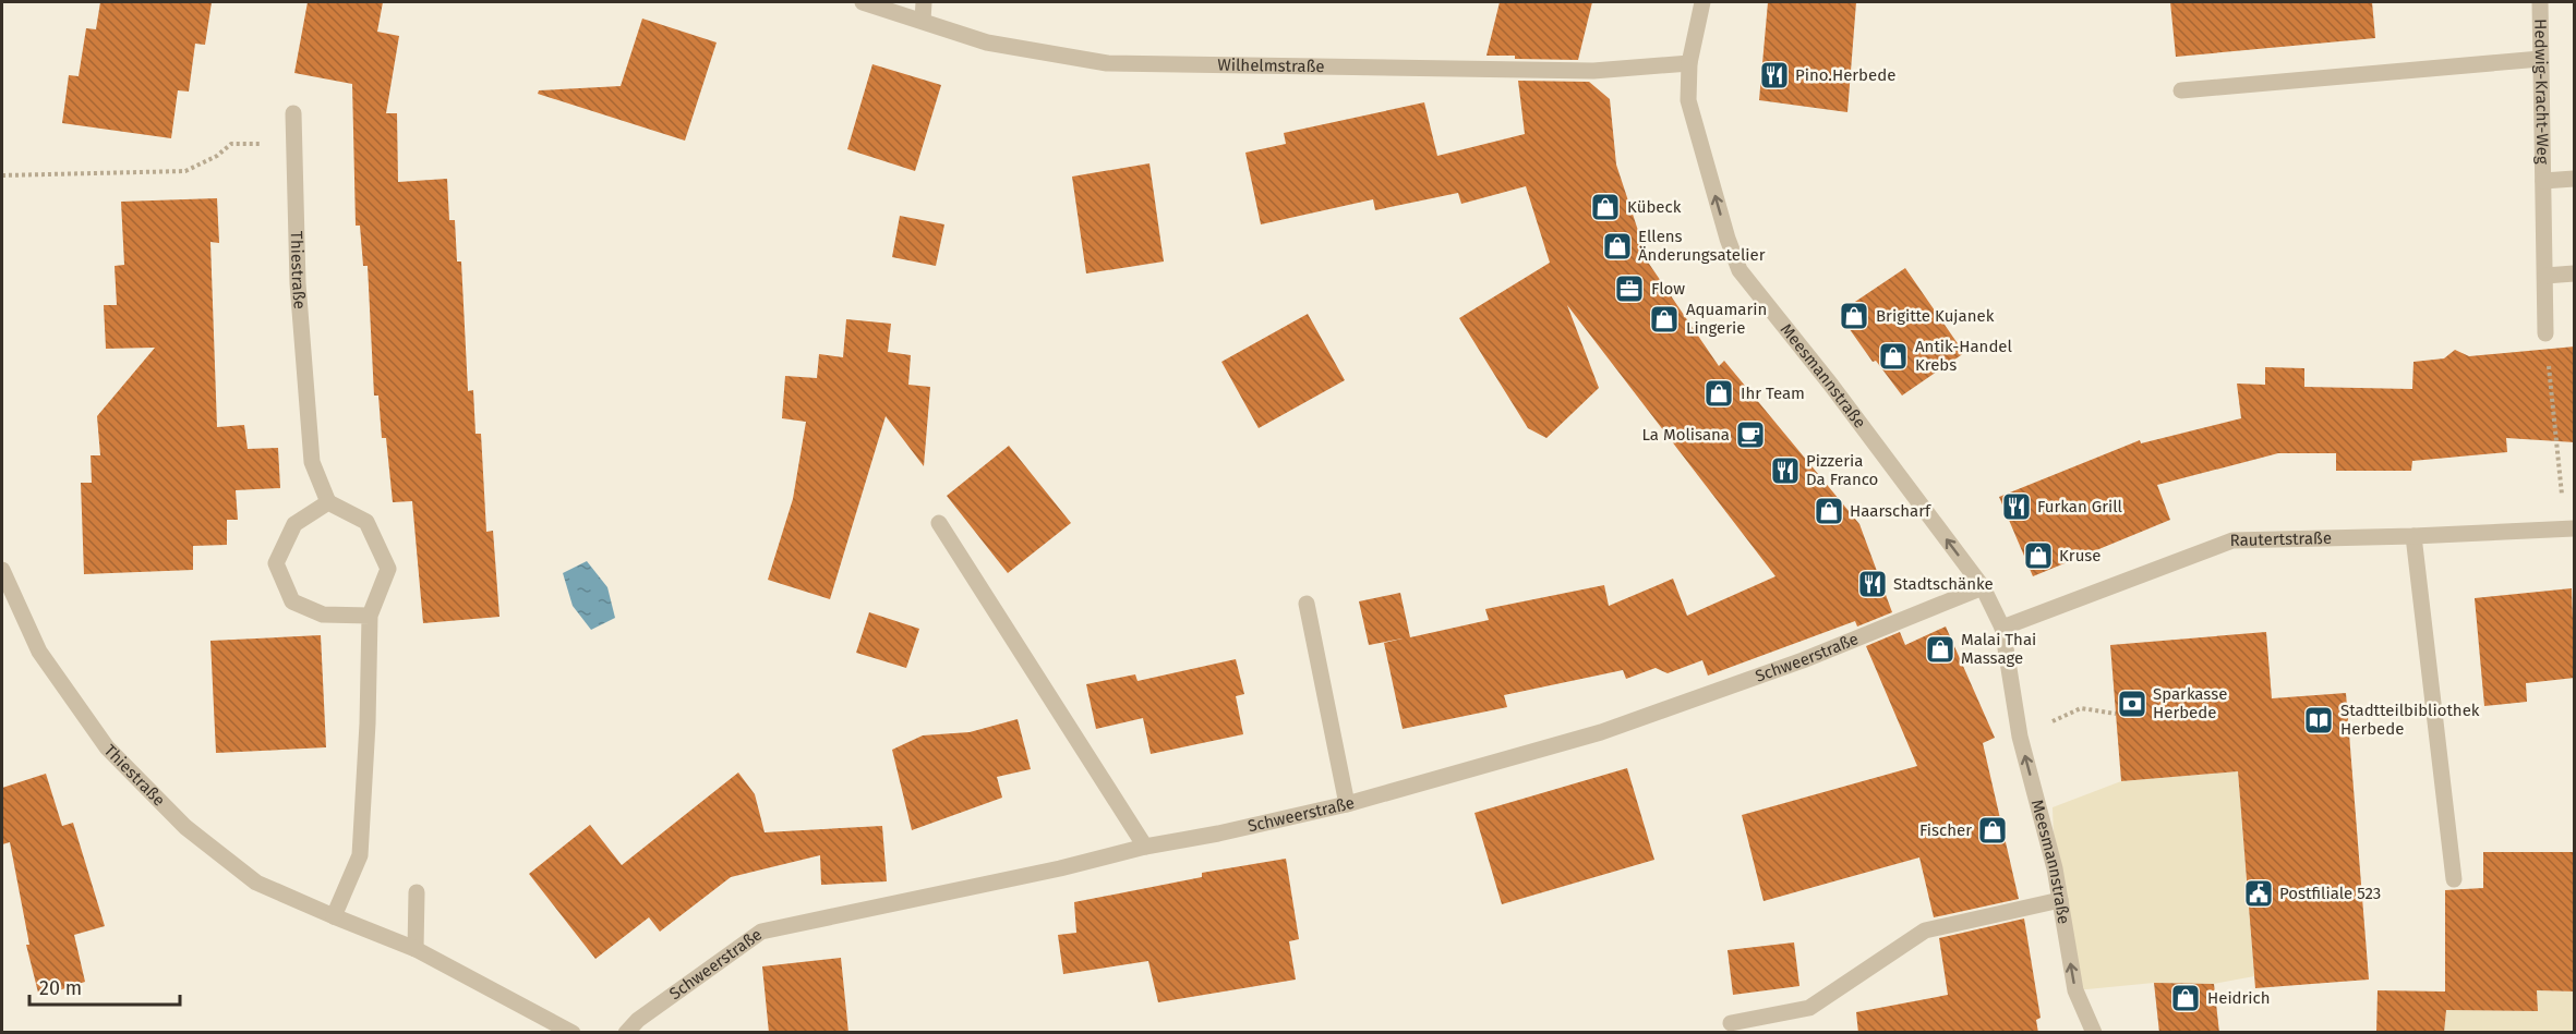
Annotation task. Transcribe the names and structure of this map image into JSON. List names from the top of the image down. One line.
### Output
{"streets":{"street":["Wilhelmstraße","Hedwig-Kracht-Weg","Thiestraße","Meesmannstraße","Rautertstraße","Schweerstraße"]},"crossings":[["Wilhelmstraße","Meesmannstraße"],["Meesmannstraße","Rautertstraße"],["Meesmannstraße","Schweerstraße"]],"one_way":["Meesmannstraße"],"places":{"restaurant":["Pino.Herbede","Pizzeria Da Franco","Furkan Grill","Stadtschänke"],"shop":["Kübeck","Ellens Änderungsatelier","Brigitte Kujanek","Aquamarin Lingerie","Antik-Handel Krebs","Ihr Team","Haarscharf","Kruse","Malai Thai Massage","Fischer","Heidrich"],"office":["Flow"],"cafe":["La Molisana"],"bank":["Sparkasse Herbede"],"library":["Stadtteilbibliothek Herbede"],"public building":["Postfiliale 523"]},"scale_bar":"20 m"}
